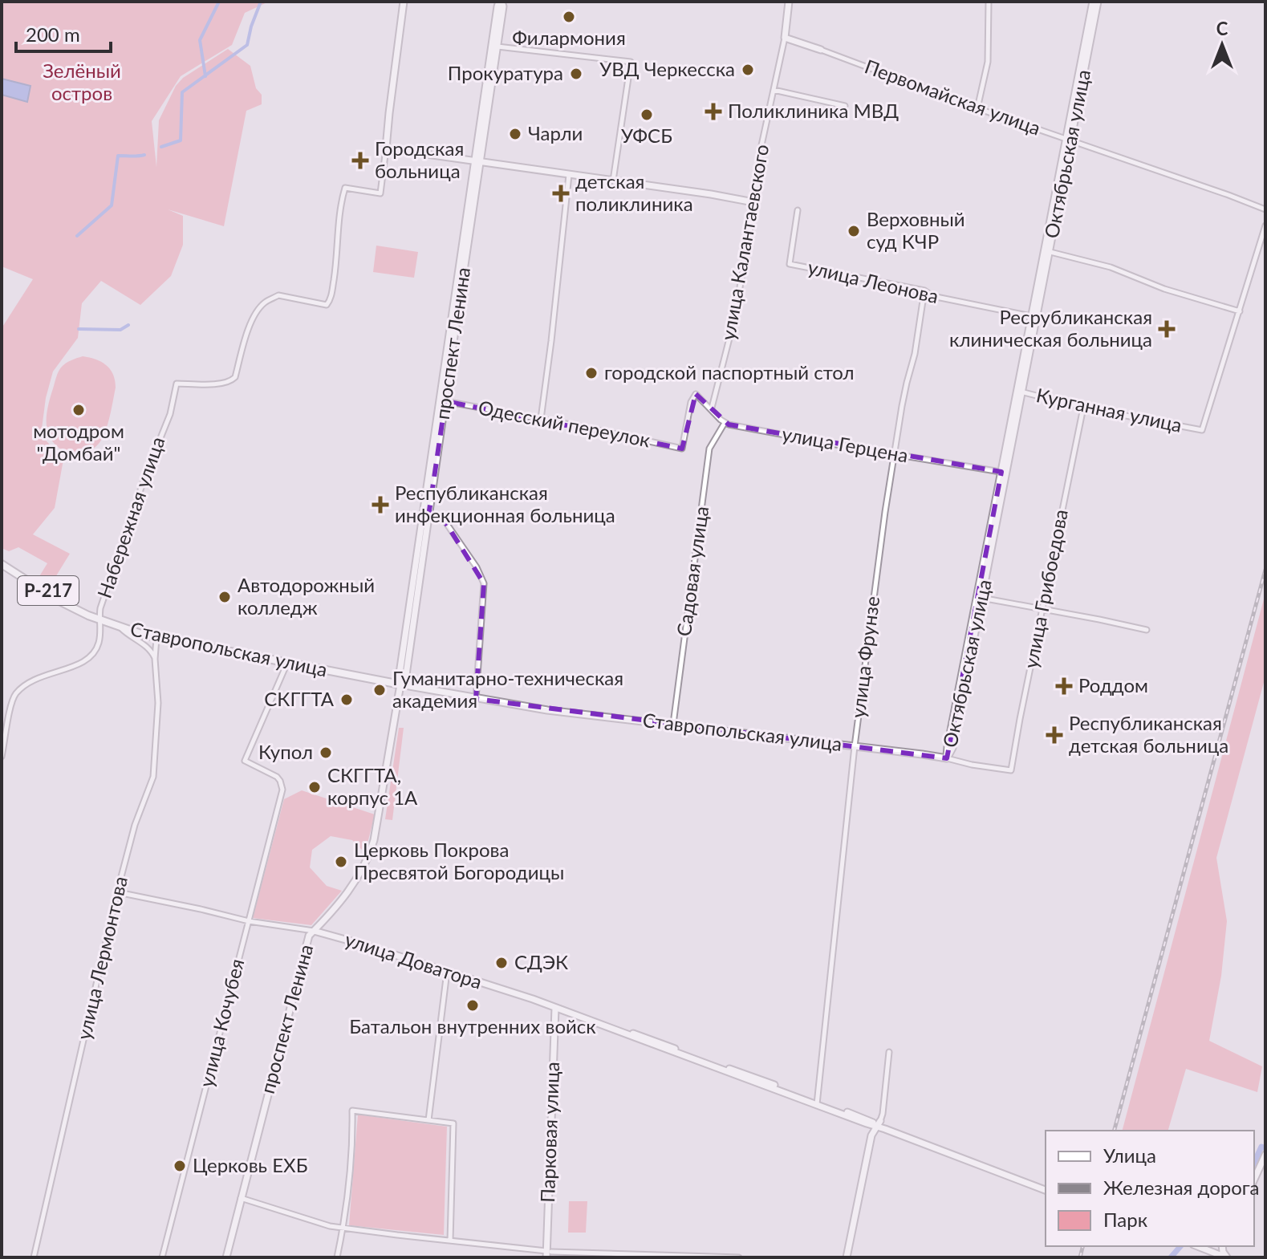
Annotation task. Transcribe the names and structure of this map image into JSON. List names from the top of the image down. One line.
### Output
{"streets":{"highway":["Р-217","Ставропольская улица"],"main road":["Первомайская улица","Октябрьская улица","проспект Ленина","улица Доватора","Парковая улица"],"street":["улица Калантаевского","улица Леонова","Курганная улица","Одесский переулок","улица Герцена","Набережная улица","Садовая улица","улица Грибоедова","улица Фрунзе","улица Лермонтова","улица Кочубея"]},"crossings":[["Первомайская улица","Октябрьская улица"],["Первомайская улица","улица Калантаевского"],["Октябрьская улица","улица Леонова"],["Октябрьская улица","Курганная улица"],["Октябрьская улица","улица Герцена"],["Октябрьская улица","Ставропольская улица"],["улица Калантаевского","Одесский переулок"],["улица Леонова","улица Фрунзе"],["проспект Ленина","Одесский переулок"],["проспект Ленина","Ставропольская улица"],["проспект Ленина","улица Доватора"],["Курганная улица","улица Грибоедова"],["улица Герцена","Садовая улица"],["улица Герцена","улица Фрунзе"],["Набережная улица","Р-217"],["Набережная улица","Ставропольская улица"],["Садовая улица","Ставропольская улица"],["улица Грибоедова","Ставропольская улица"],["Р-217","Ставропольская улица"],["Ставропольская улица","улица Фрунзе"],["Ставропольская улица","улица Лермонтова"],["Ставропольская улица","улица Кочубея"],["улица Фрунзе","улица Доватора"],["улица Лермонтова","улица Доватора"],["улица Доватора","улица Кочубея"],["улица Доватора","Парковая улица"]],"parks":["Зелёный остров"],"places":{"other":["Филармония","УВД Черкесска","Прокуратура","УФСБ","Чарли","Верховный суд КЧР","городской паспортный стол","мотодром \"Домбай\"","Автодорожный колледж","Гуманитарно-техническая академия","СКГГТА","Купол","СКГГТА, корпус 1А","Церковь Покрова Пресвятой Богородицы","СДЭК","Батальон внутренних войск","Церковь ЕХБ"],"health":["Поликлиника МВД","Городская больница","детская поликлиника","Ресрубликанская клиническая больница","Республиканская инфекционная больница","Роддом","Республиканская детская больница"]},"legend":["Улица","Железная дорога","Парк"],"scale_bar":"200 m","north":"top"}
